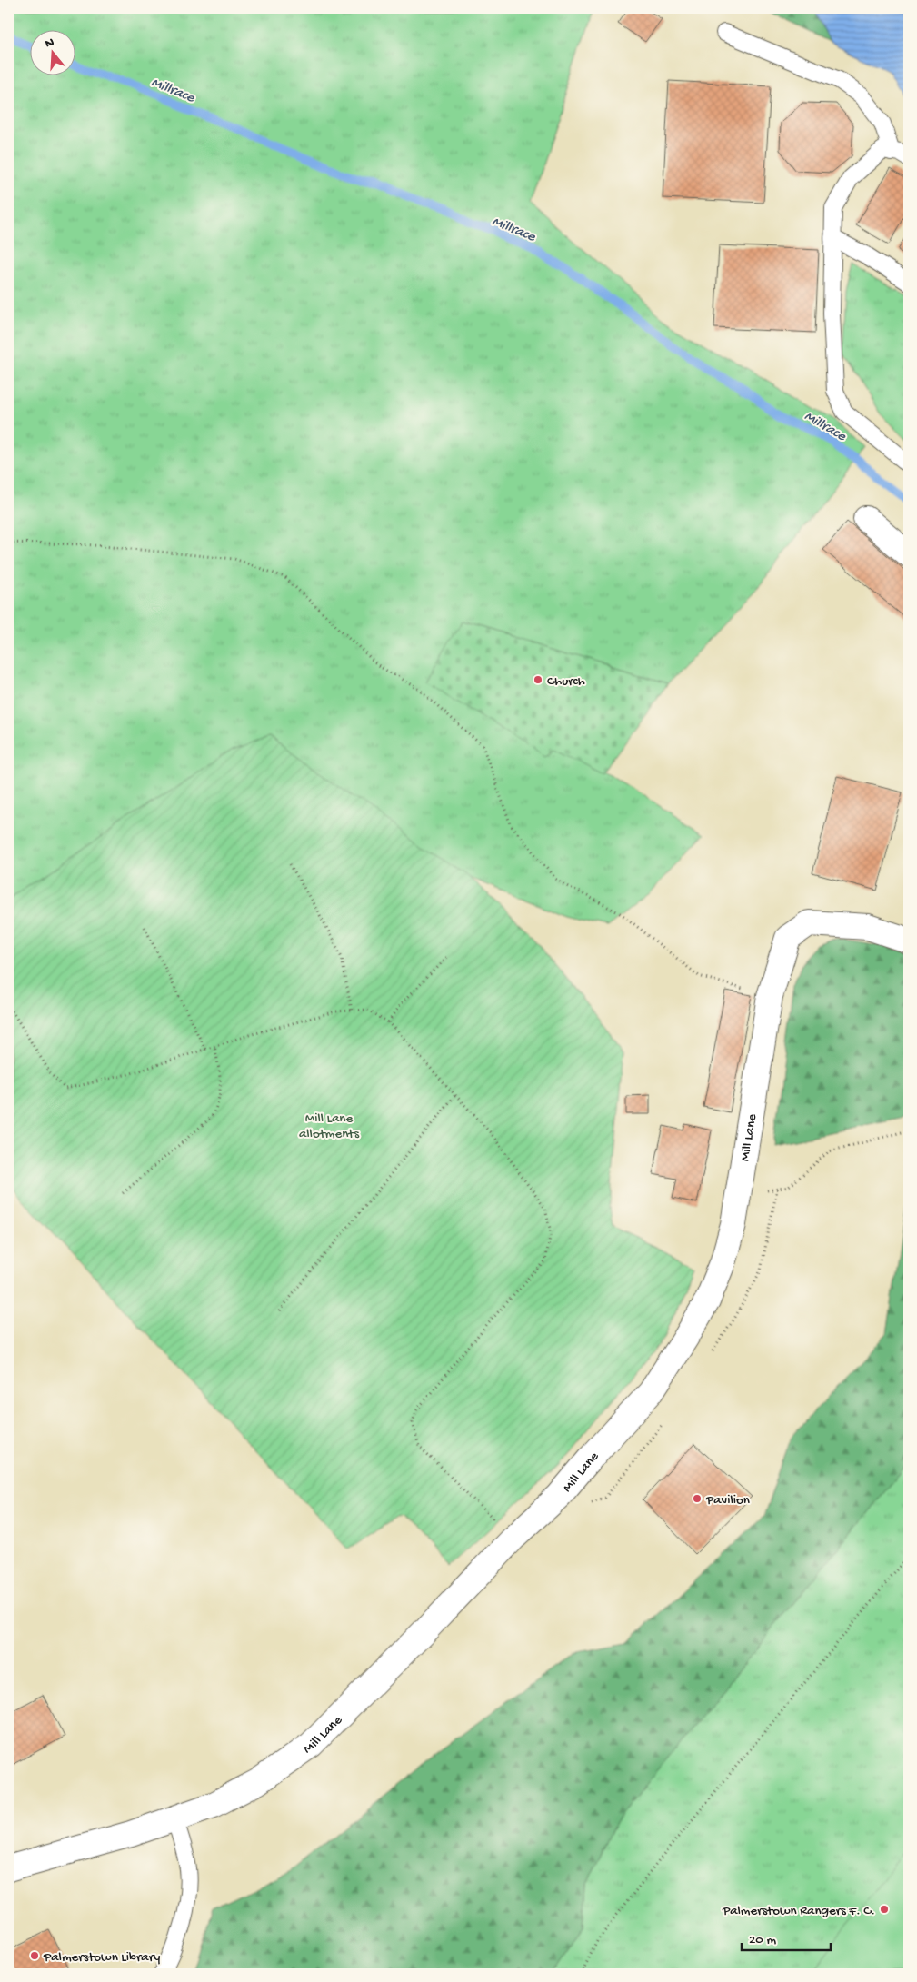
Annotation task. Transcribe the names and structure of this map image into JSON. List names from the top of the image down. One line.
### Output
{"streets":{"street":["Mill Lane"]},"water":["Millrace"],"parks":["Mill Lane allotments"],"places":["Church","Pavilion","Palmerstown Rangers F. C.","Palmerstown Library"],"scale_bar":"20 m","north":"top"}
